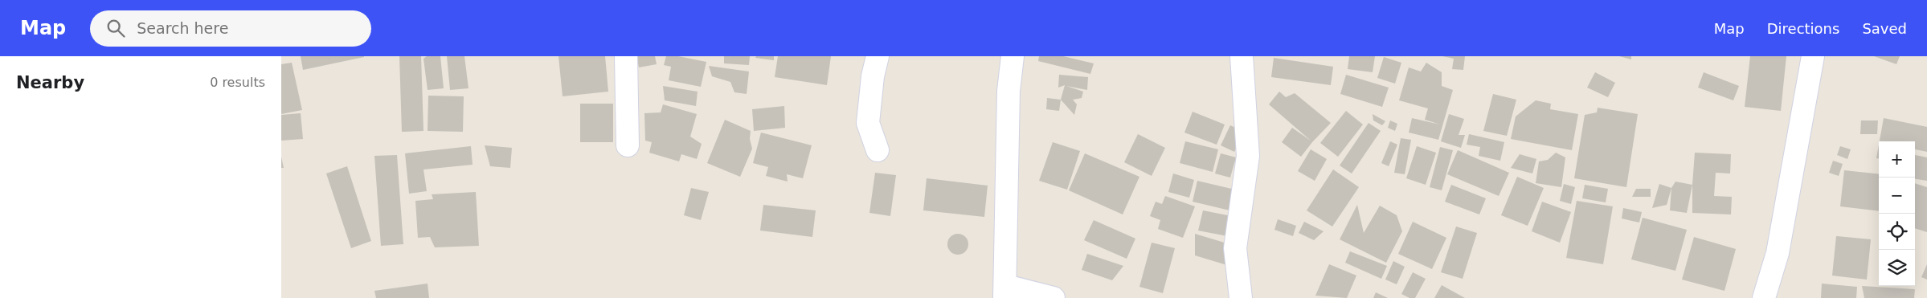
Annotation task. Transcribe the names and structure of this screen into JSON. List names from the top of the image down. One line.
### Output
{"page":{"header":"Map","search":"Search here","nav":["Map","Directions","Saved"],"heading":["Nearby","0 results"],"map_buttons":["+","−"]}}
